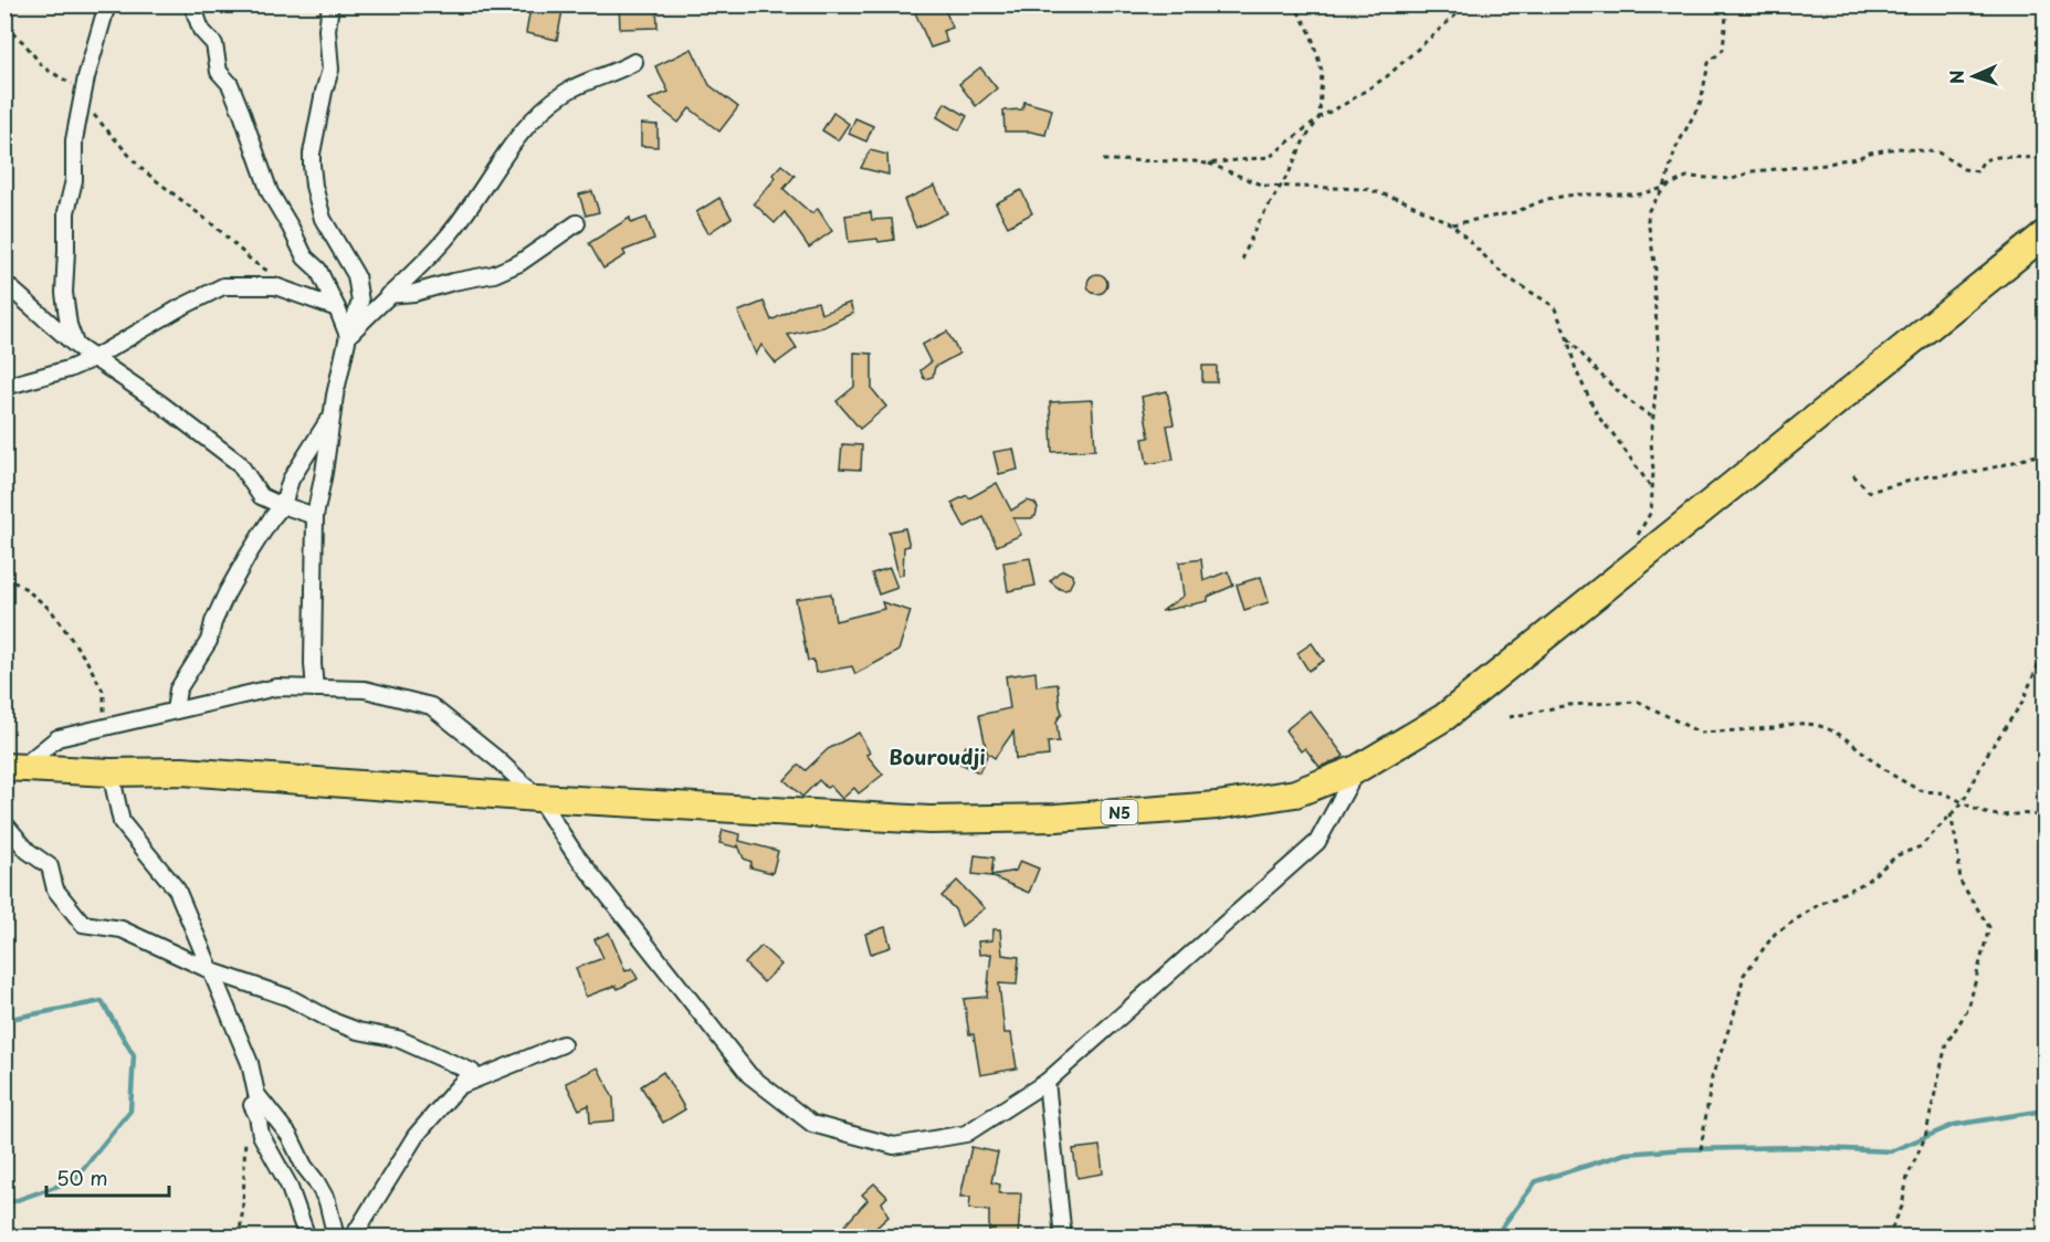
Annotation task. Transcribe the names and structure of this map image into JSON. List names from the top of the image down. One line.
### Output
{"streets":{"highway":["N5"]},"districts":["Bouroudji"],"scale_bar":"50 m","north":"left"}
